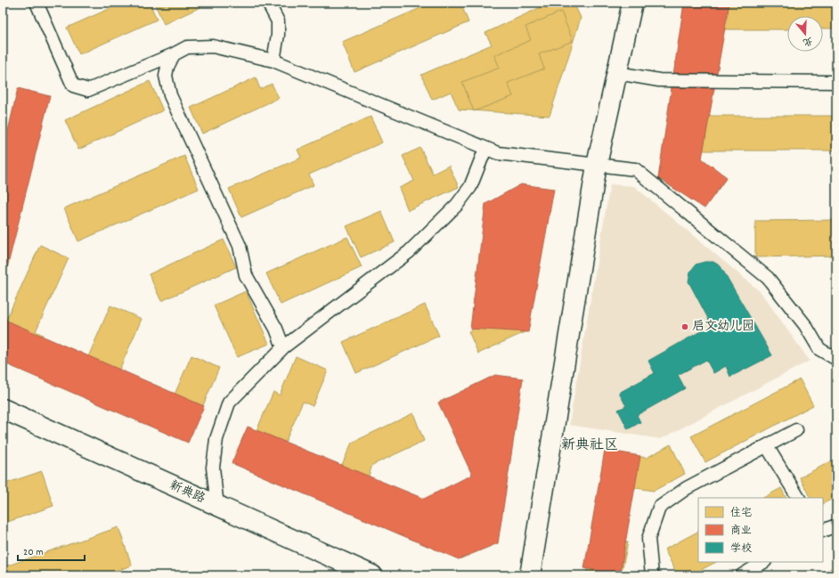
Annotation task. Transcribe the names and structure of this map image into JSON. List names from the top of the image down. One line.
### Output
{"streets":{"street":["新典路"]},"districts":["新典社区"],"places":["启文幼儿园"],"legend":["住宅","商业","学校"],"scale_bar":"20 m","north":"bottom"}
